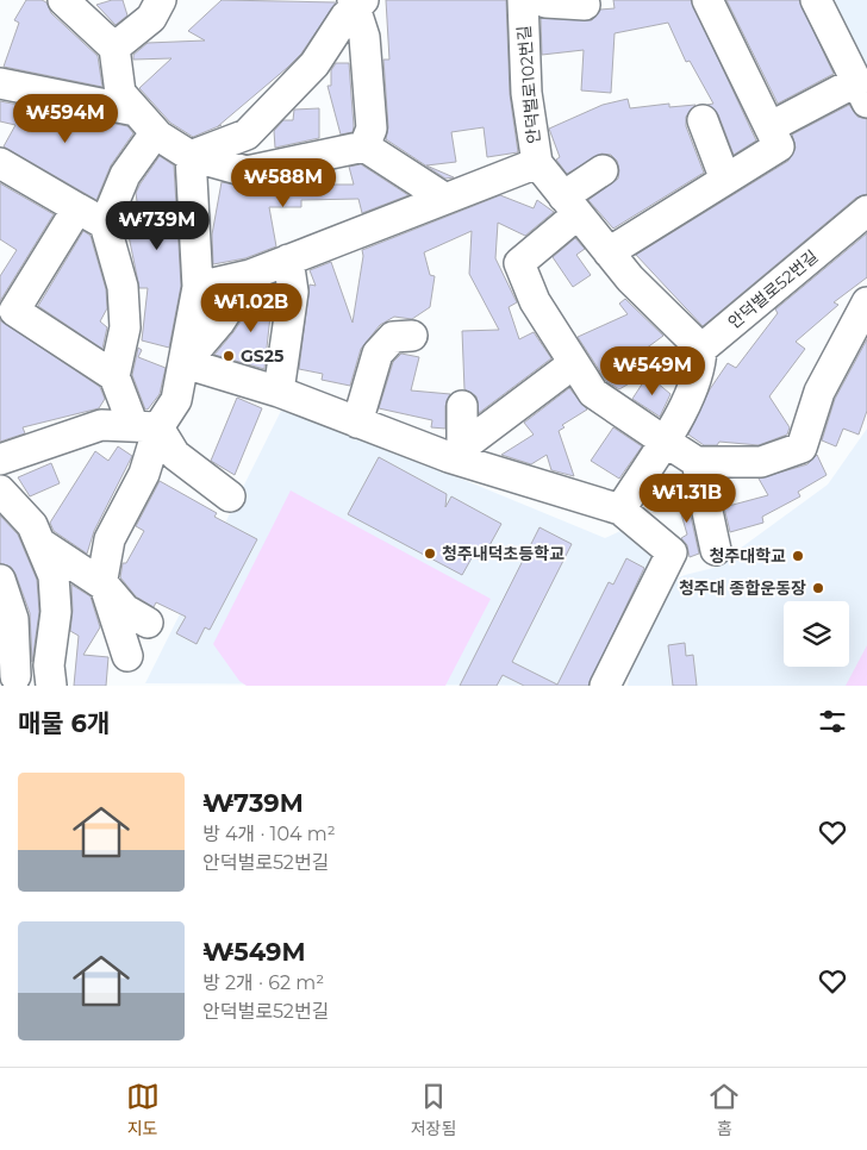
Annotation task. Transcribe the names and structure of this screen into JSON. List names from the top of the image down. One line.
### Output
{"streets":{"street":["안덕벌로102번길","안덕벌로52번길"]},"crossings":[["안덕벌로102번길","안덕벌로52번길"]],"places":["GS25","청주내덕초등학교","청주대학교","청주대 종합운동장"],"page":{"price":["₩594M","₩588M","₩739M","₩1.02B","₩549M","₩1.31B"],"heading":"매물 6개","list":[{"name":"₩739M","note":"방 4개 · 104 m² · 안덕벌로52번길"},{"name":"₩549M","note":"방 2개 · 62 m² · 안덕벌로52번길"}],"tabs":["지도","저장됨","홈"]}}
